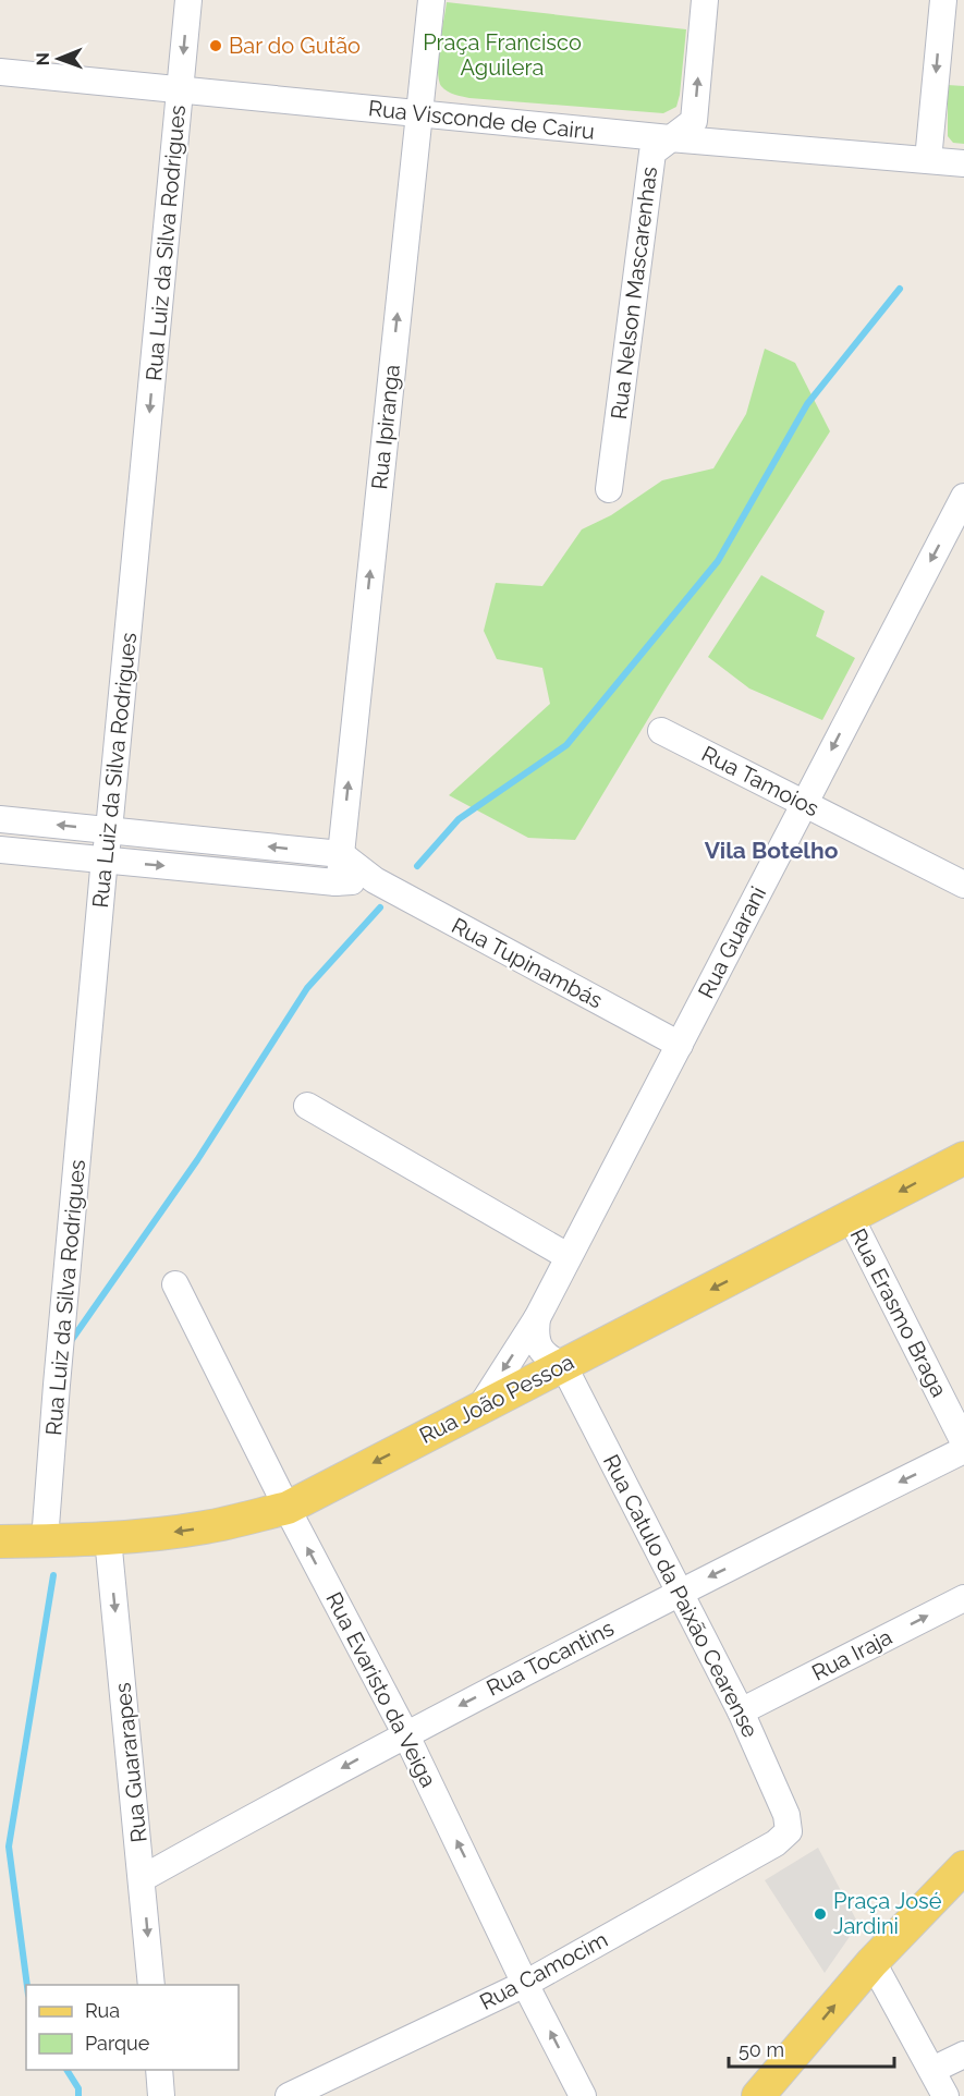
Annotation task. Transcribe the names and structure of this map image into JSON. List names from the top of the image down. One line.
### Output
{"streets":{"main road":["Rua João Pessoa"],"street":["Rua Visconde de Cairu","Rua Luiz da Silva Rodrigues","Rua Nelson Mascarenhas","Rua Ipiranga","Rua Tamoios","Rua Guarani","Rua Tupinambás","Rua Erasmo Braga","Rua Catulo da Paixão Cearense","Rua Iraja","Rua Tocantins","Rua Evaristo da Veiga","Rua Guararapes","Rua Camocim"]},"crossings":[["Rua Visconde de Cairu","Rua Luiz da Silva Rodrigues"],["Rua Visconde de Cairu","Rua Nelson Mascarenhas"],["Rua Visconde de Cairu","Rua Ipiranga"],["Rua Luiz da Silva Rodrigues","Rua João Pessoa"],["Rua Ipiranga","Rua Tupinambás"],["Rua Tamoios","Rua Guarani"],["Rua Guarani","Rua Tupinambás"],["Rua Guarani","Rua João Pessoa"],["Rua Erasmo Braga","Rua João Pessoa"],["Rua João Pessoa","Rua Catulo da Paixão Cearense"],["Rua João Pessoa","Rua Evaristo da Veiga"],["Rua João Pessoa","Rua Guararapes"],["Rua Catulo da Paixão Cearense","Rua Iraja"],["Rua Catulo da Paixão Cearense","Rua Tocantins"],["Rua Catulo da Paixão Cearense","Rua Camocim"],["Rua Tocantins","Rua Evaristo da Veiga"],["Rua Tocantins","Rua Guararapes"],["Rua Evaristo da Veiga","Rua Camocim"]],"one_way":["Rua Luiz da Silva Rodrigues","Rua Ipiranga","Rua Guarani","Rua João Pessoa","Rua Iraja","Rua Tocantins","Rua Evaristo da Veiga","Rua Guararapes"],"districts":["Vila Botelho"],"parks":["Praça Francisco Aguilera"],"places":["Bar do Gutão","Praça José Jardini"],"legend":["Rua","Parque"],"scale_bar":"50 m","north":"left"}
